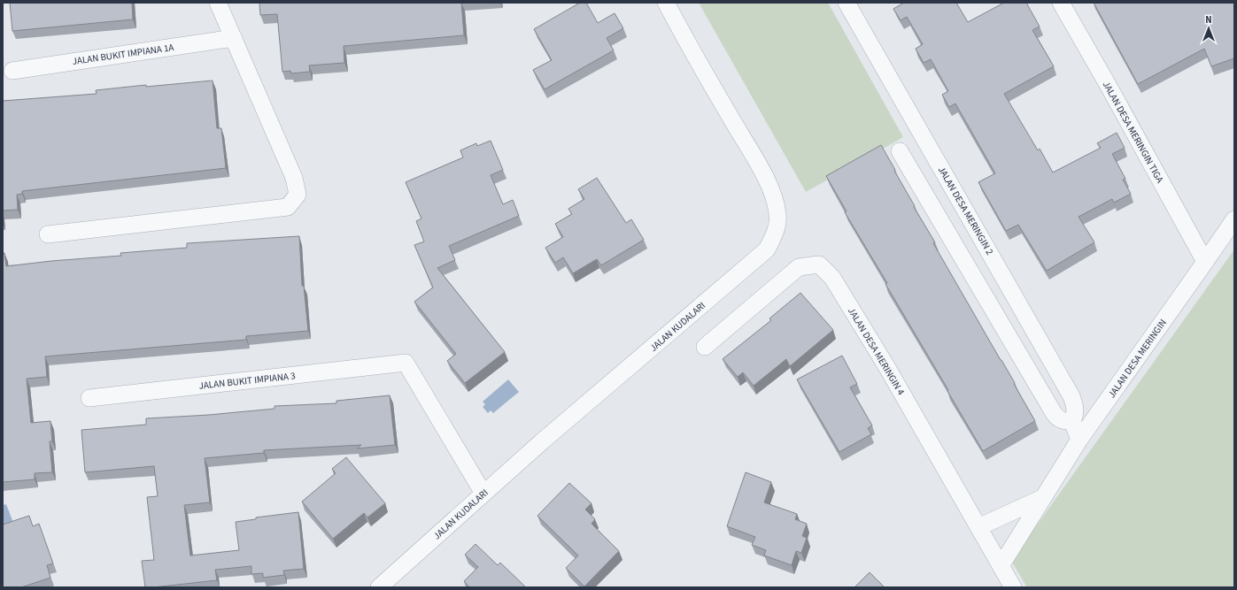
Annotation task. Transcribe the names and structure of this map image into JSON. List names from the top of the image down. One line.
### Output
{"streets":{"street":["JALAN BUKIT IMPIANA 1A","JALAN DESA MERINGIN TIGA","JALAN DESA MERINGIN 2","JALAN KUDALARI","JALAN DESA MERINGIN 4","JALAN DESA MERINGIN","JALAN BUKIT IMPIANA 3"]},"crossings":[["JALAN DESA MERINGIN TIGA","JALAN DESA MERINGIN"],["JALAN DESA MERINGIN 2","JALAN DESA MERINGIN"],["JALAN KUDALARI","JALAN BUKIT IMPIANA 3"],["JALAN DESA MERINGIN 4","JALAN DESA MERINGIN"]],"north":"top"}
